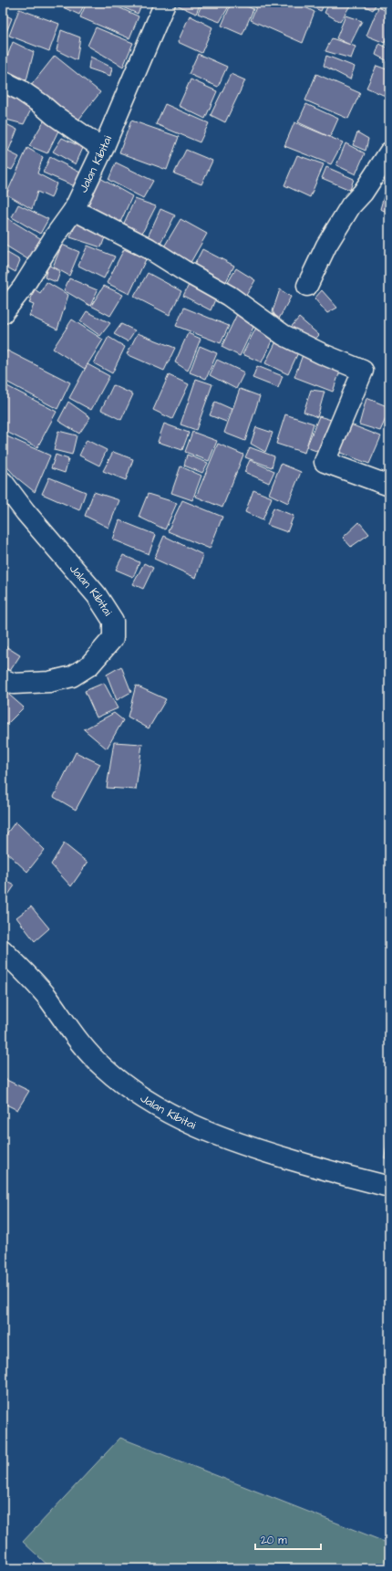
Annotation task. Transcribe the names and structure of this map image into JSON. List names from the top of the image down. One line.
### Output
{"streets":{"street":["Jalan Kibitai"]},"scale_bar":"20 m"}
